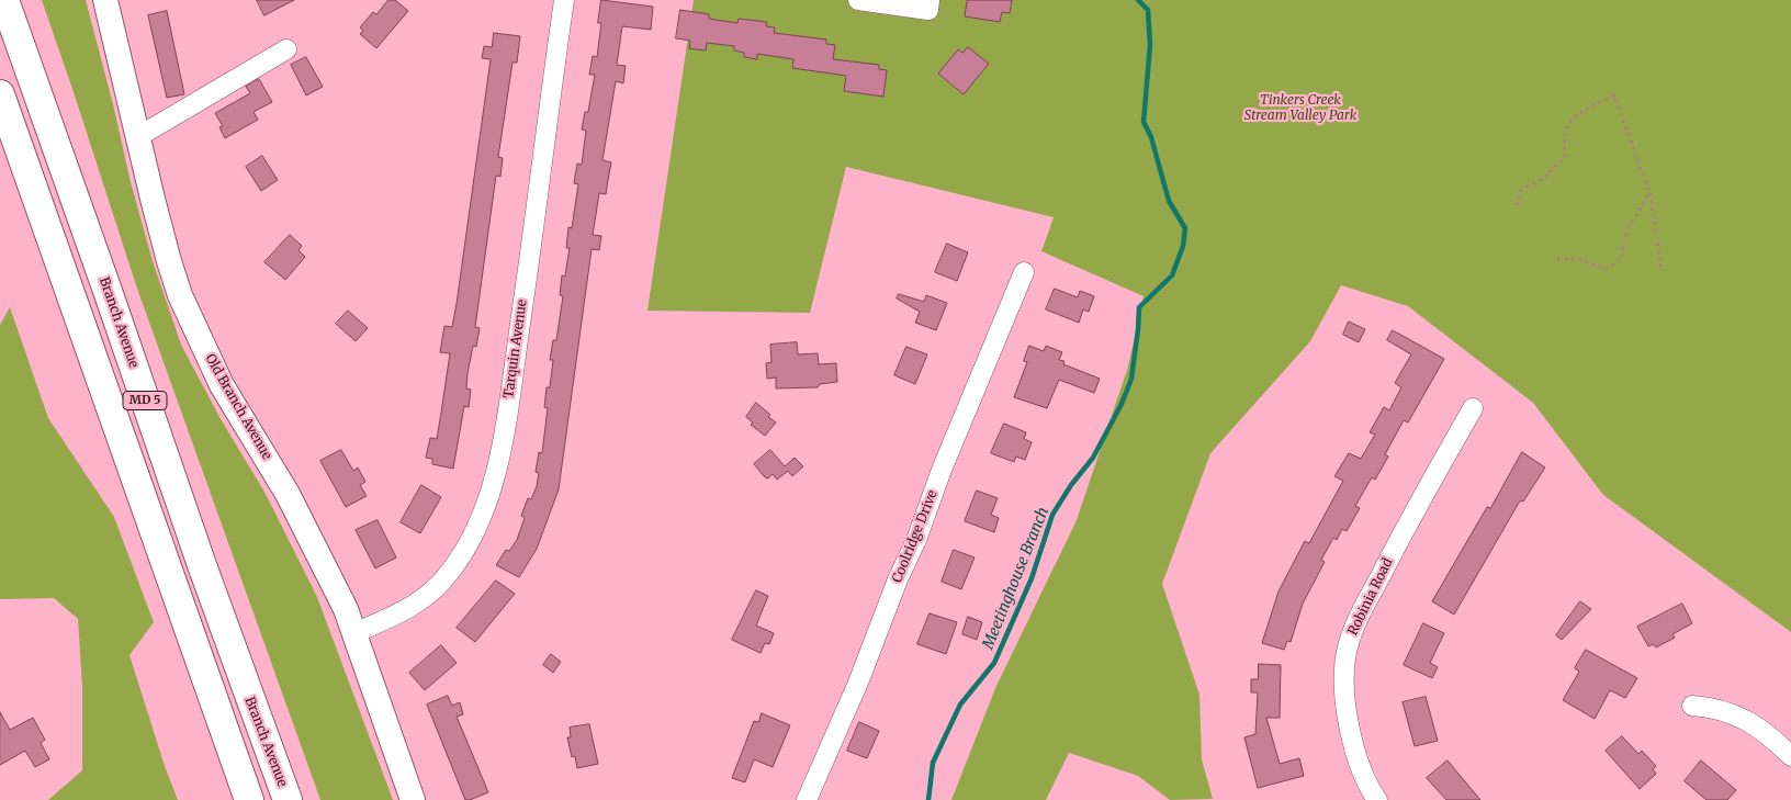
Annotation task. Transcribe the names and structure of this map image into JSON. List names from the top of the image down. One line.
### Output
{"streets":{"highway":["Branch Avenue","MD 5"],"main road":["Old Branch Avenue"],"street":["Tarquin Avenue","Coolridge Drive","Robinia Road"]},"crossings":[["Tarquin Avenue","Old Branch Avenue"]],"water":["Meetinghouse Branch"],"parks":["Tinkers Creek Stream Valley Park"]}
